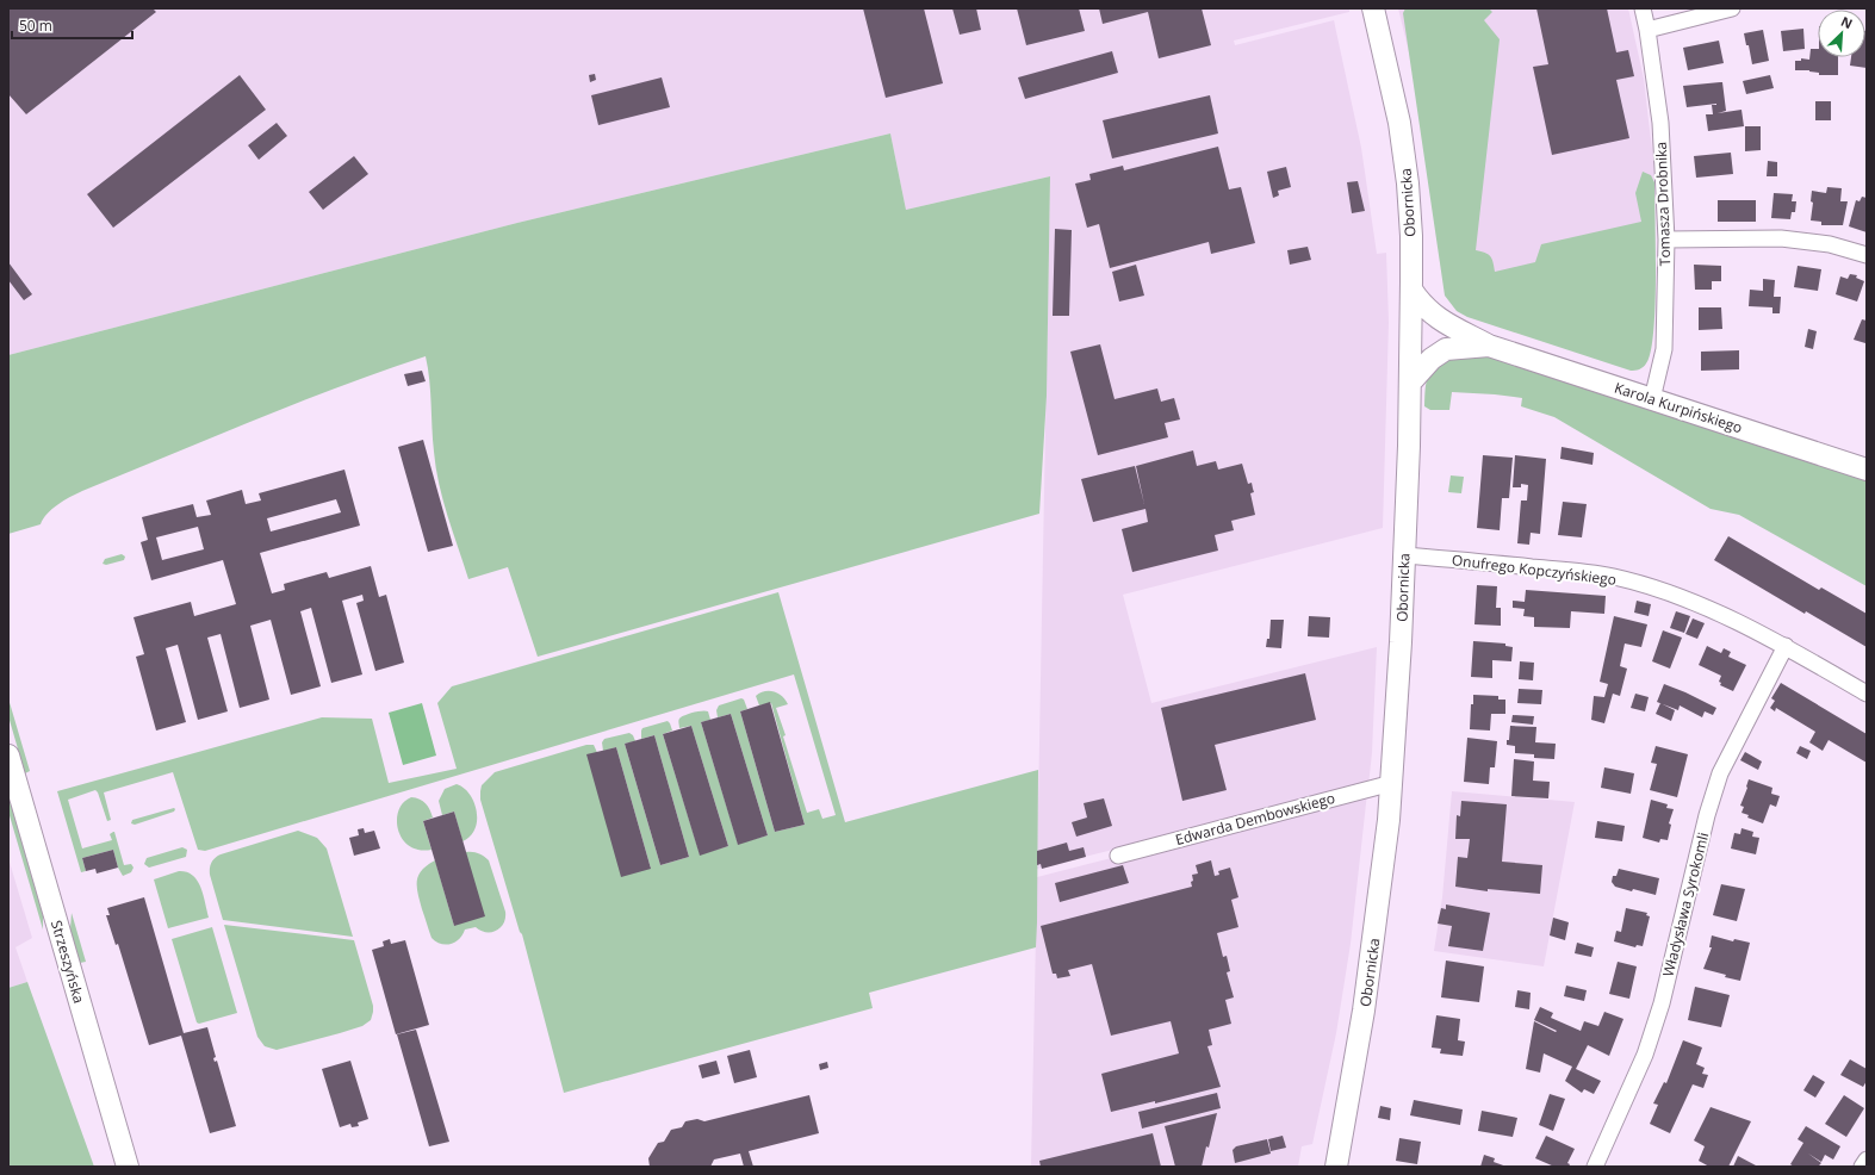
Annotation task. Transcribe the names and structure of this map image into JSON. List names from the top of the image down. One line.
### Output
{"streets":{"main road":["Obornicka","Karola Kurpińskiego","Strzeszyńska"],"street":["Tomasza Drobnika","Onufrego Kopczyńskiego","Edwarda Dembowskiego","Władysława Syrokomli"]},"crossings":[["Obornicka","Karola Kurpińskiego"],["Obornicka","Onufrego Kopczyńskiego"],["Obornicka","Edwarda Dembowskiego"],["Tomasza Drobnika","Karola Kurpińskiego"],["Onufrego Kopczyńskiego","Władysława Syrokomli"]],"scale_bar":"50 m","north":"top right"}
